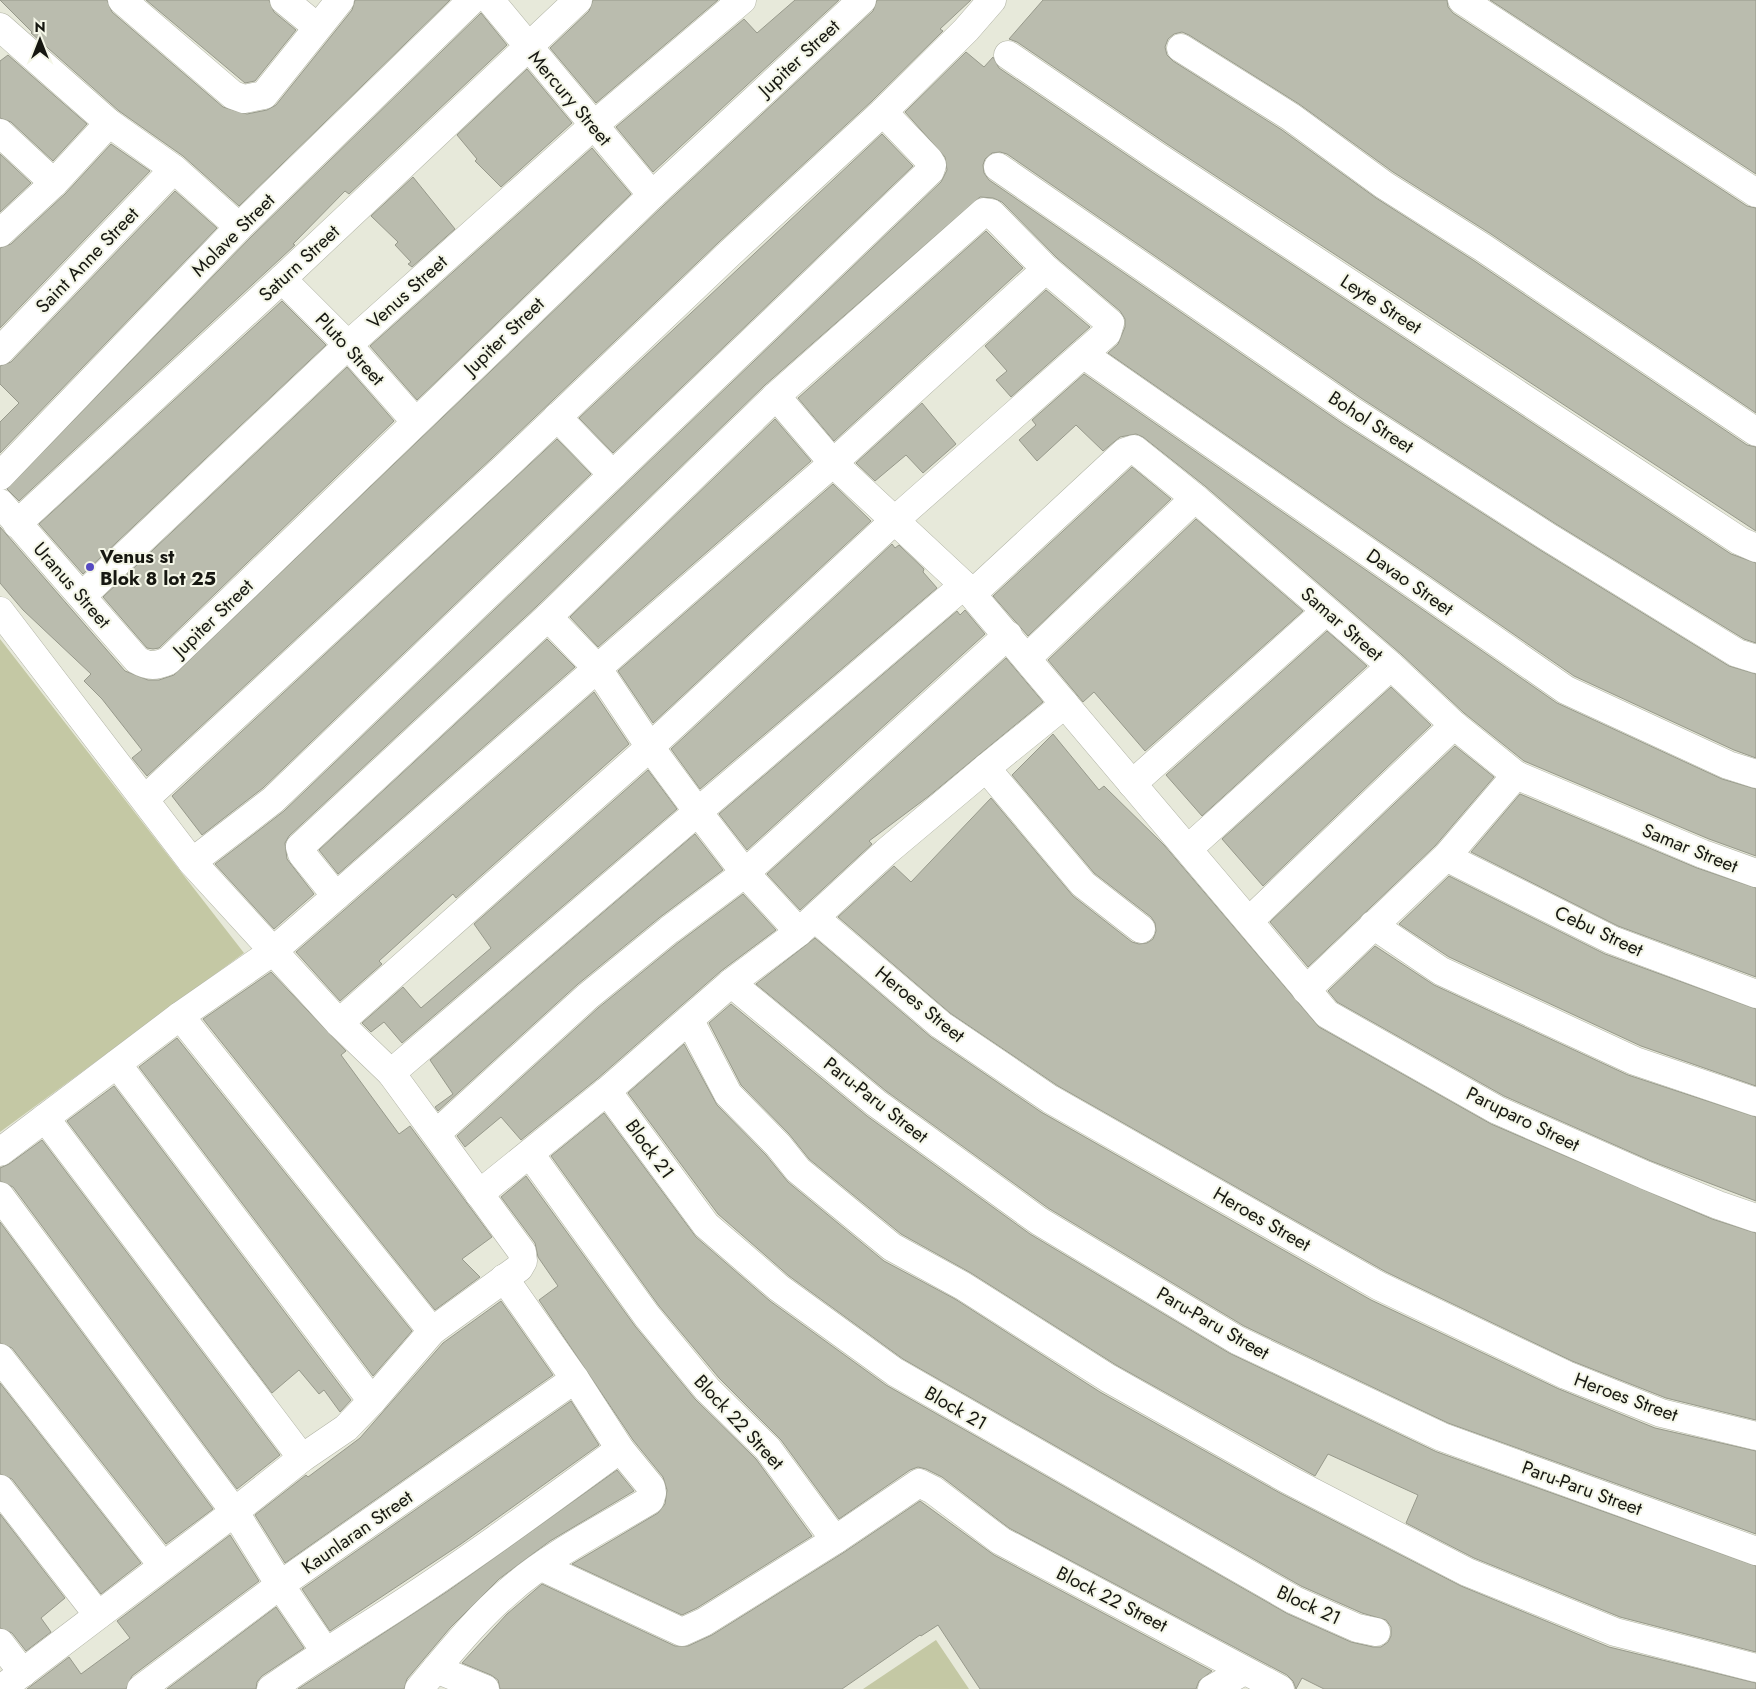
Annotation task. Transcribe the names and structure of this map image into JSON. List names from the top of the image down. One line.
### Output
{"streets":{"street":["Jupiter Street","Mercury Street","Molave Street","Saint Anne Street","Saturn Street","Venus Street","Leyte Street","Pluto Street","Bohol Street","Davao Street","Uranus Street","Samar Street","Cebu Street","Heroes Street","Paru-Paru Street","Paruparo Street","Block 21","Block 22 Street","Kaunlaran Street"]},"crossings":[["Jupiter Street","Mercury Street"],["Jupiter Street","Pluto Street"],["Jupiter Street","Uranus Street"],["Mercury Street","Saturn Street"],["Mercury Street","Venus Street"],["Saturn Street","Pluto Street"],["Saturn Street","Uranus Street"],["Venus Street","Pluto Street"],["Venus Street","Uranus Street"],["Samar Street","Paruparo Street"]],"places":["Venus st Blok 8 lot 25"],"north":"top"}
